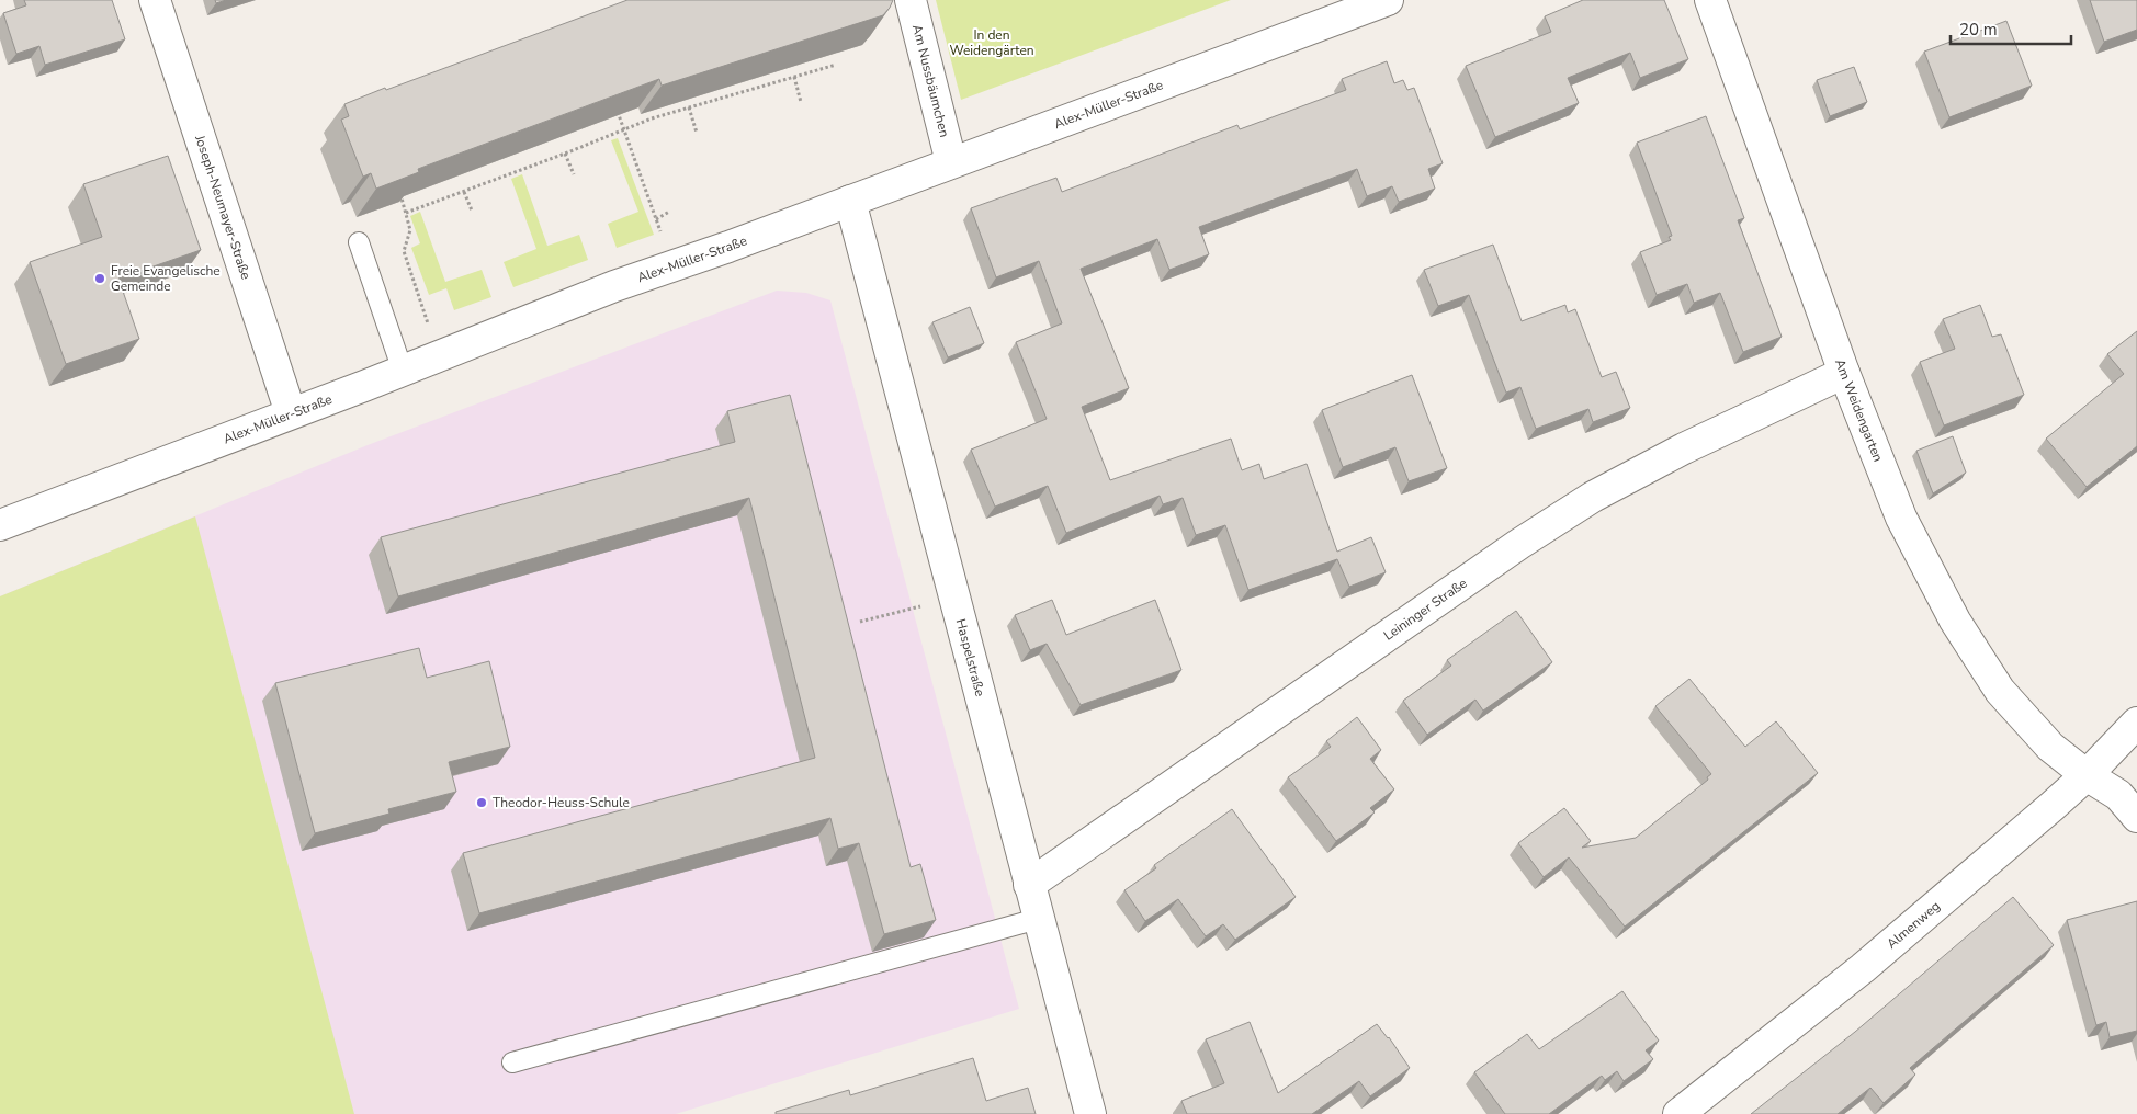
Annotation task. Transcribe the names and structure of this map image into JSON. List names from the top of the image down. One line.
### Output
{"streets":{"street":["Am Nussbäumchen","Alex-Müller-Straße","Joseph-Neumayer-Straße","Am Weidengarten","Leininger Straße","Haspelstraße","Almenweg"]},"crossings":[["Am Nussbäumchen","Alex-Müller-Straße"],["Alex-Müller-Straße","Joseph-Neumayer-Straße"],["Alex-Müller-Straße","Haspelstraße"],["Am Weidengarten","Leininger Straße"],["Am Weidengarten","Almenweg"],["Leininger Straße","Haspelstraße"]],"parks":["In den Weidengärten"],"places":["Freie Evangelische Gemeinde","Theodor-Heuss-Schule"],"scale_bar":"20 m"}
